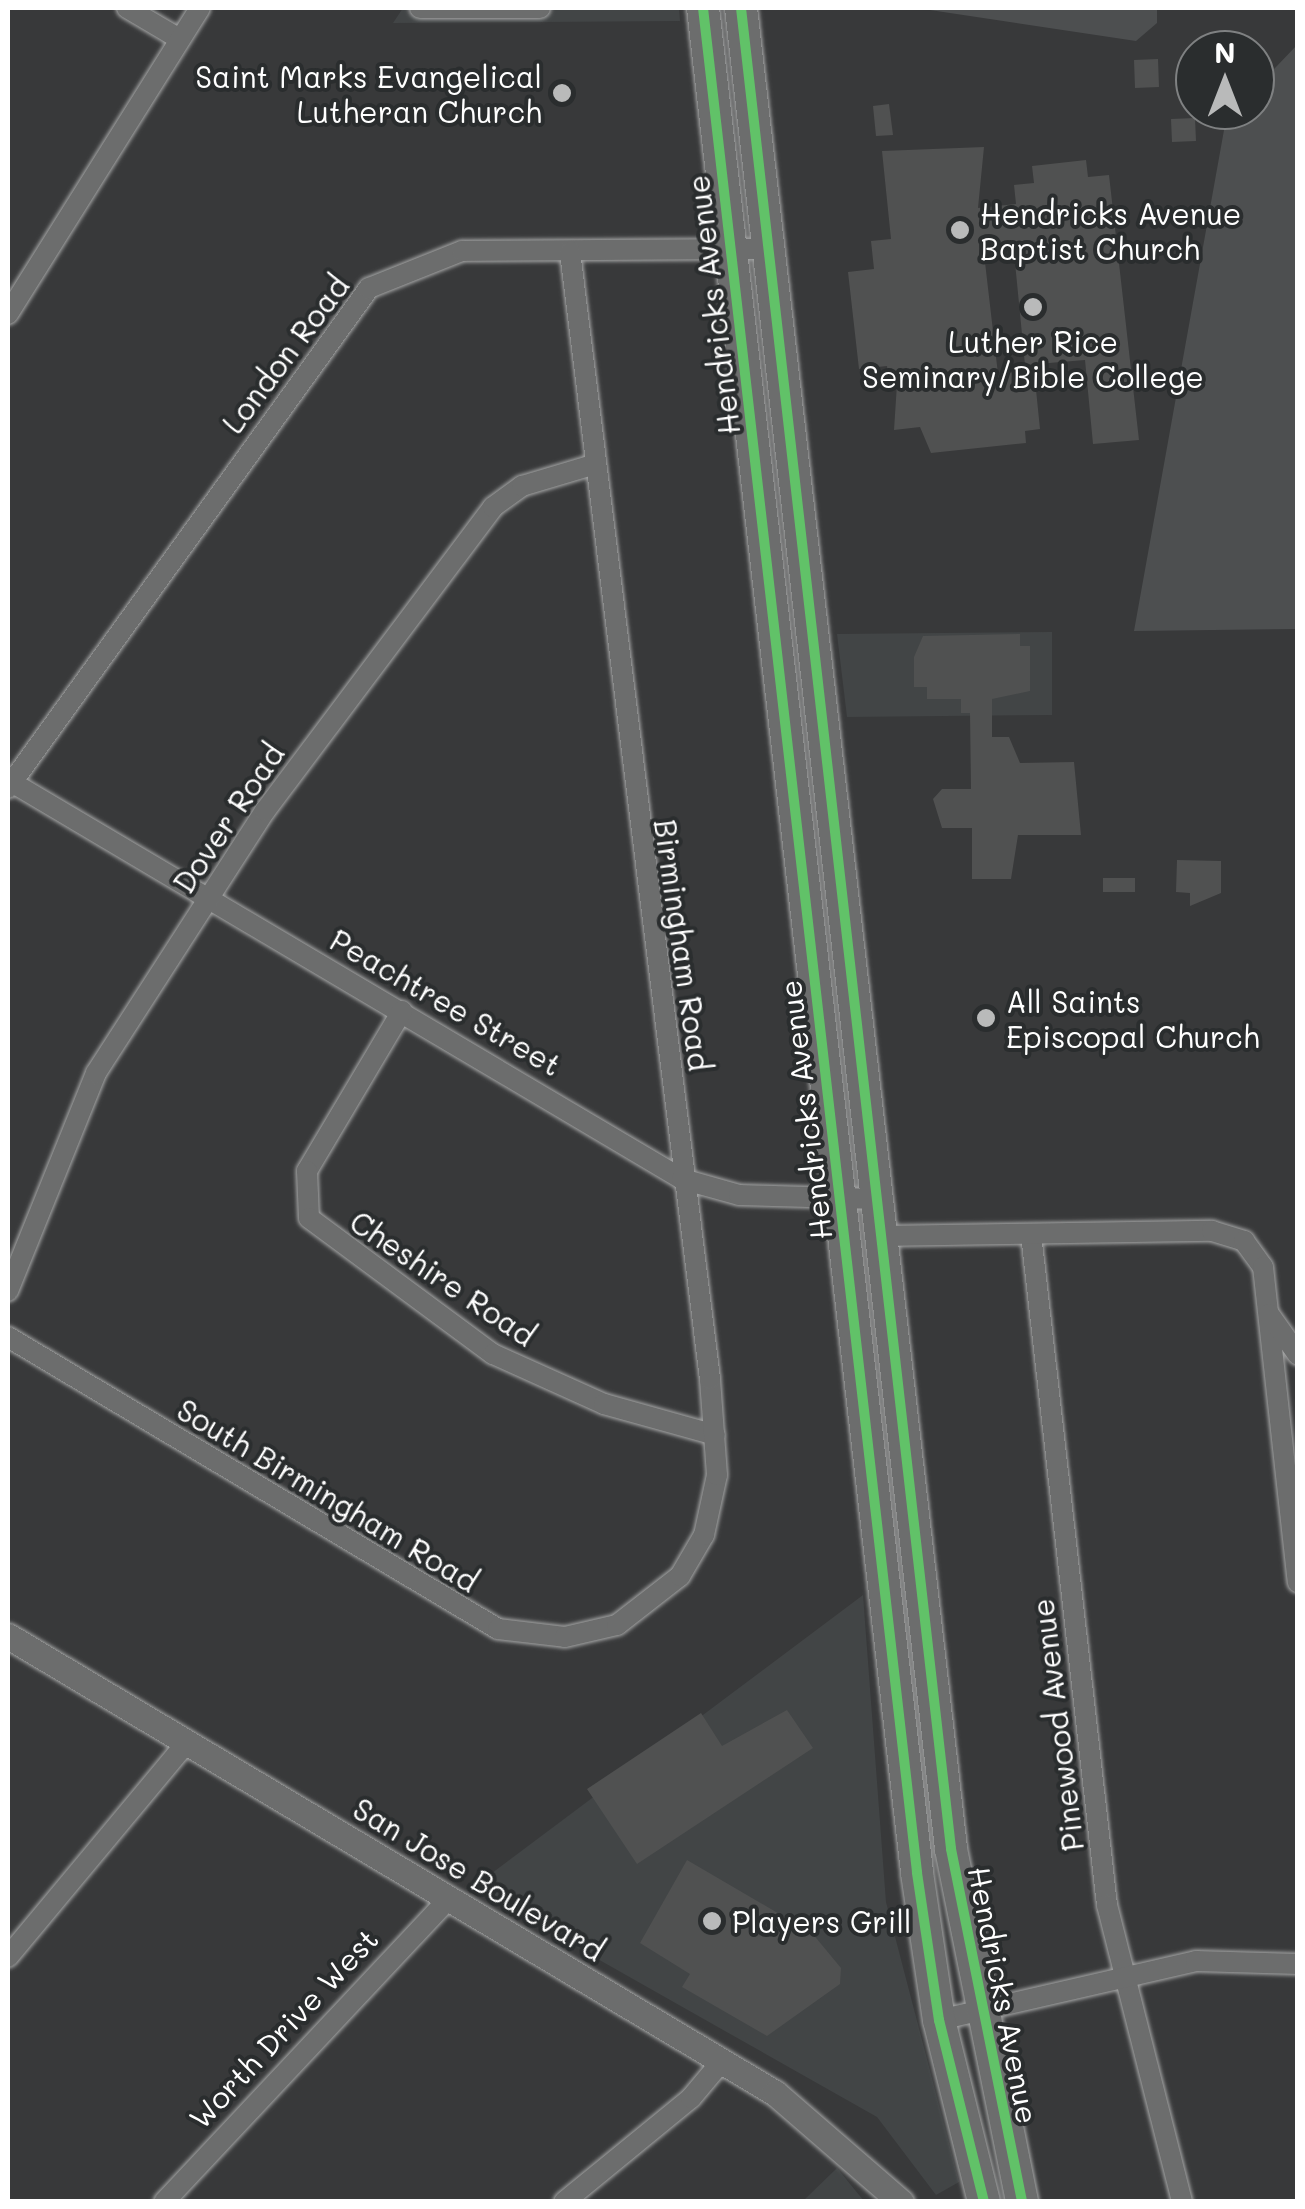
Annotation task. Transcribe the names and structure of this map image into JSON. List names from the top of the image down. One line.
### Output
{"streets":{"main road":["Hendricks Avenue"],"street":["London Road","Dover Road","Birmingham Road","Peachtree Street","Cheshire Road","South Birmingham Road","Pinewood Avenue","San Jose Boulevard","Worth Drive West"]},"crossings":[["Hendricks Avenue","London Road"],["Hendricks Avenue","Peachtree Street"],["London Road","Birmingham Road"],["London Road","Peachtree Street"],["Dover Road","Birmingham Road"],["Dover Road","Peachtree Street"],["Birmingham Road","Peachtree Street"],["Birmingham Road","Cheshire Road"],["Birmingham Road","South Birmingham Road"],["Peachtree Street","Cheshire Road"],["San Jose Boulevard","Worth Drive West"]],"places":["Saint Marks Evangelical Lutheran Church","Hendricks Avenue Baptist Church","Luther Rice Seminary/Bible College","All Saints Episcopal Church","Players Grill"],"north":"top"}
